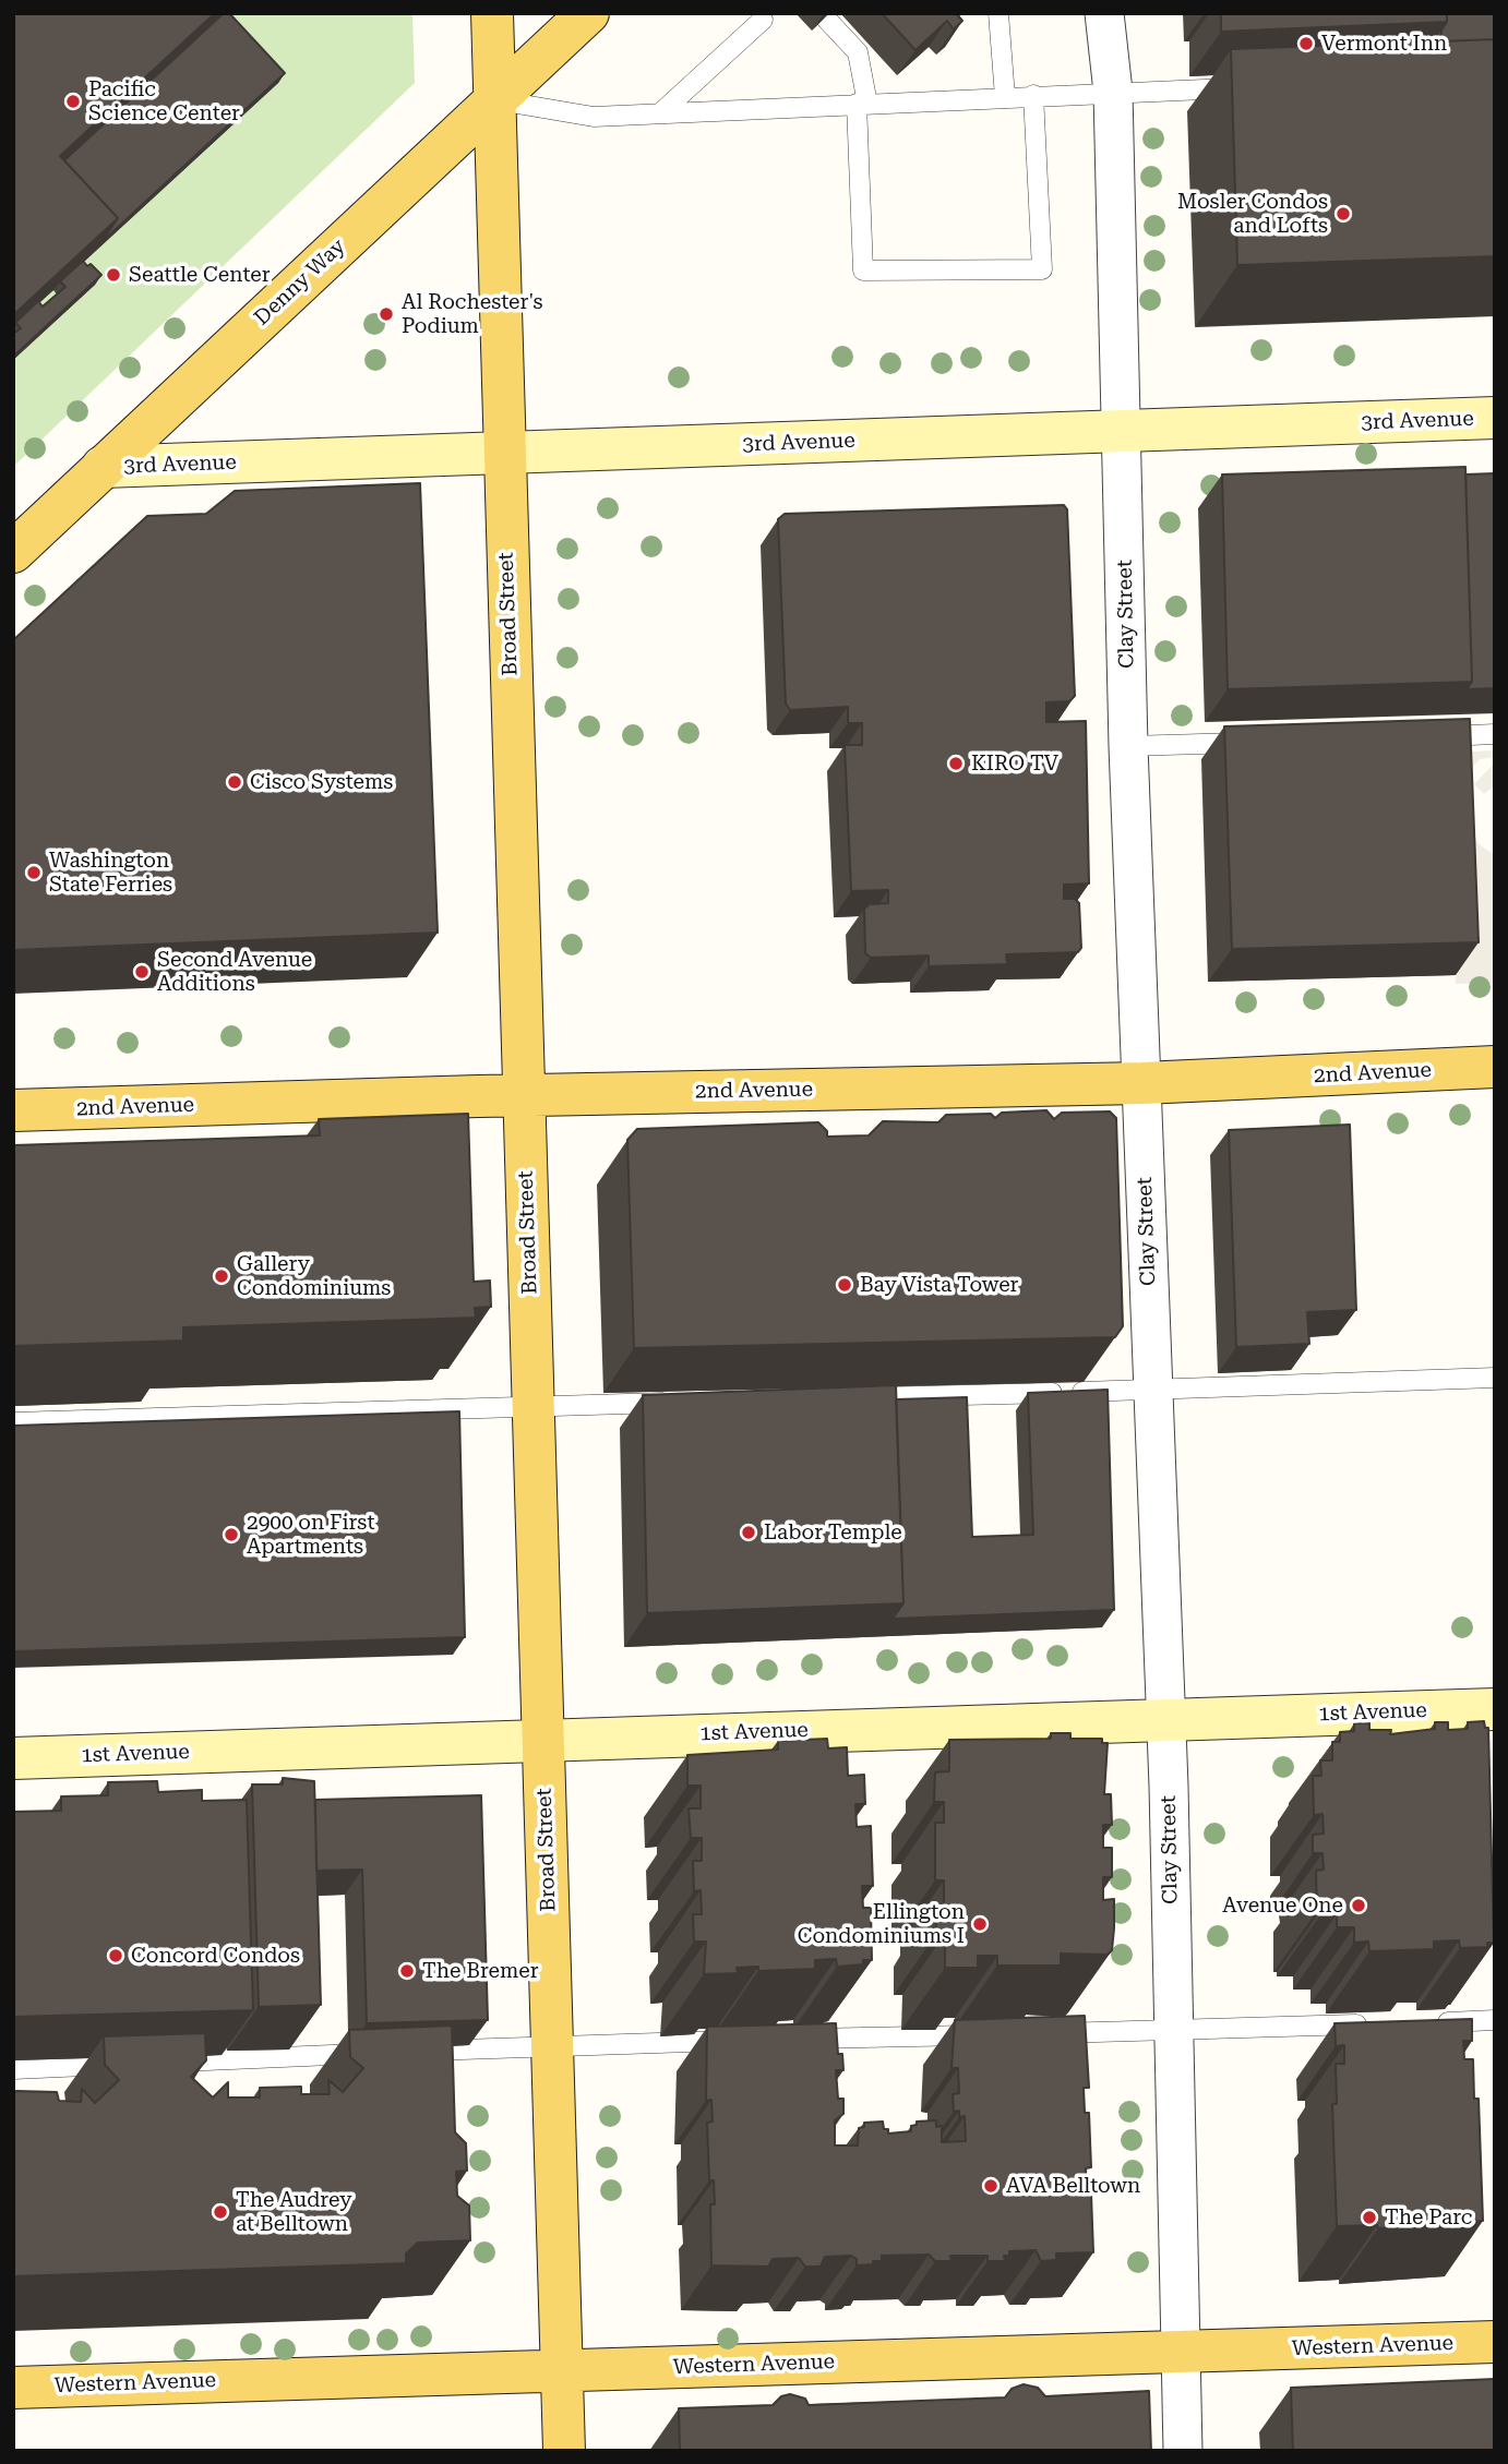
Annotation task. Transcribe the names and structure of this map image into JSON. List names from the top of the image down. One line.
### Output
{"streets":{"main road":["Denny Way","3rd Avenue","Broad Street","2nd Avenue","1st Avenue","Western Avenue"],"street":["Clay Street"]},"crossings":[["Denny Way","3rd Avenue"],["Denny Way","Broad Street"],["3rd Avenue","Broad Street"],["3rd Avenue","Clay Street"],["Broad Street","2nd Avenue"],["Broad Street","1st Avenue"],["Broad Street","Western Avenue"],["Clay Street","2nd Avenue"],["Clay Street","1st Avenue"],["Clay Street","Western Avenue"]],"places":["Vermont Inn","Pacific Science Center","Mosler Condos and Lofts","Seattle Center","Al Rochester's Podium","KIRO TV","Cisco Systems","Washington State Ferries","Second Avenue Additions","Gallery Condominiums","Bay Vista Tower","Labor Temple","2900 on First Apartments","Avenue One","Ellington Condominiums I","Concord Condos","The Bremer","AVA Belltown","The Audrey at Belltown","The Parc"]}
